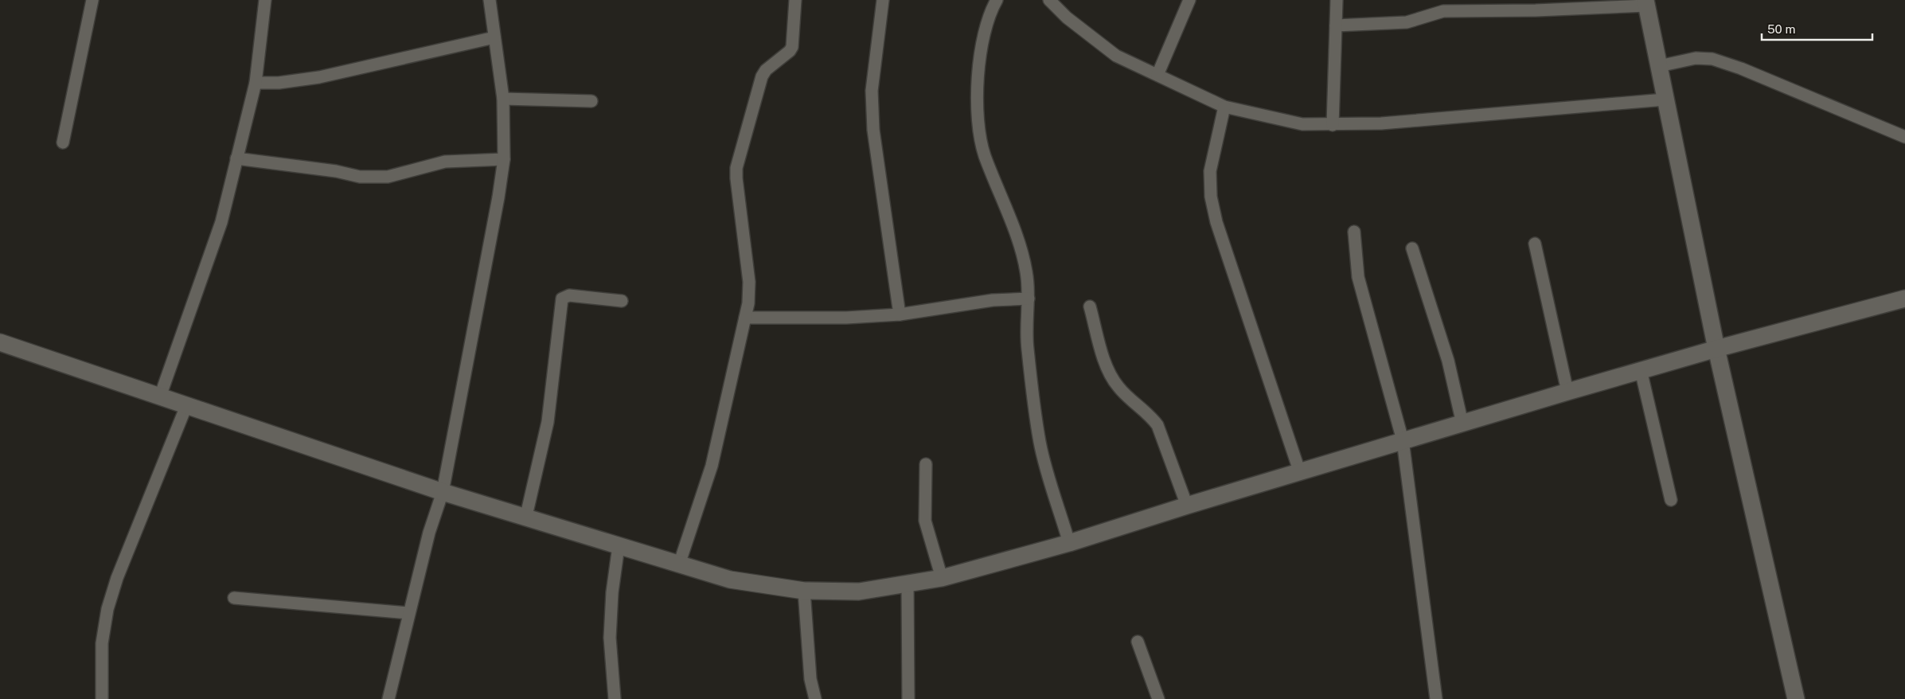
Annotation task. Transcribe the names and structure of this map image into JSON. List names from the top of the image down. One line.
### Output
{"scale_bar":"50 m"}
